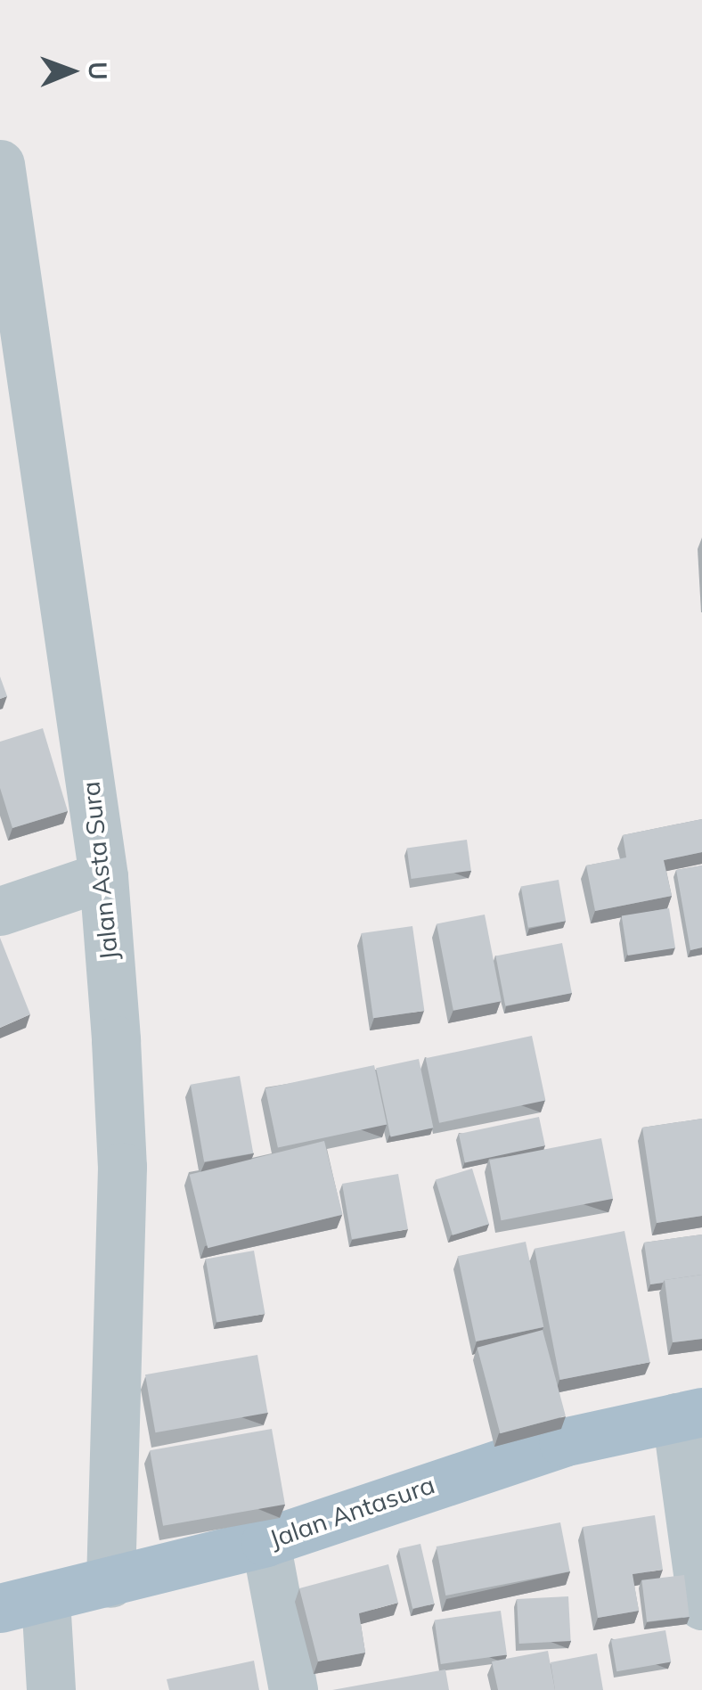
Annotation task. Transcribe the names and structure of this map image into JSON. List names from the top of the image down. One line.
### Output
{"streets":{"main road":["Jalan Antasura"],"street":["Jalan Asta Sura"]},"crossings":[["Jalan Asta Sura","Jalan Antasura"]],"north":"right"}
